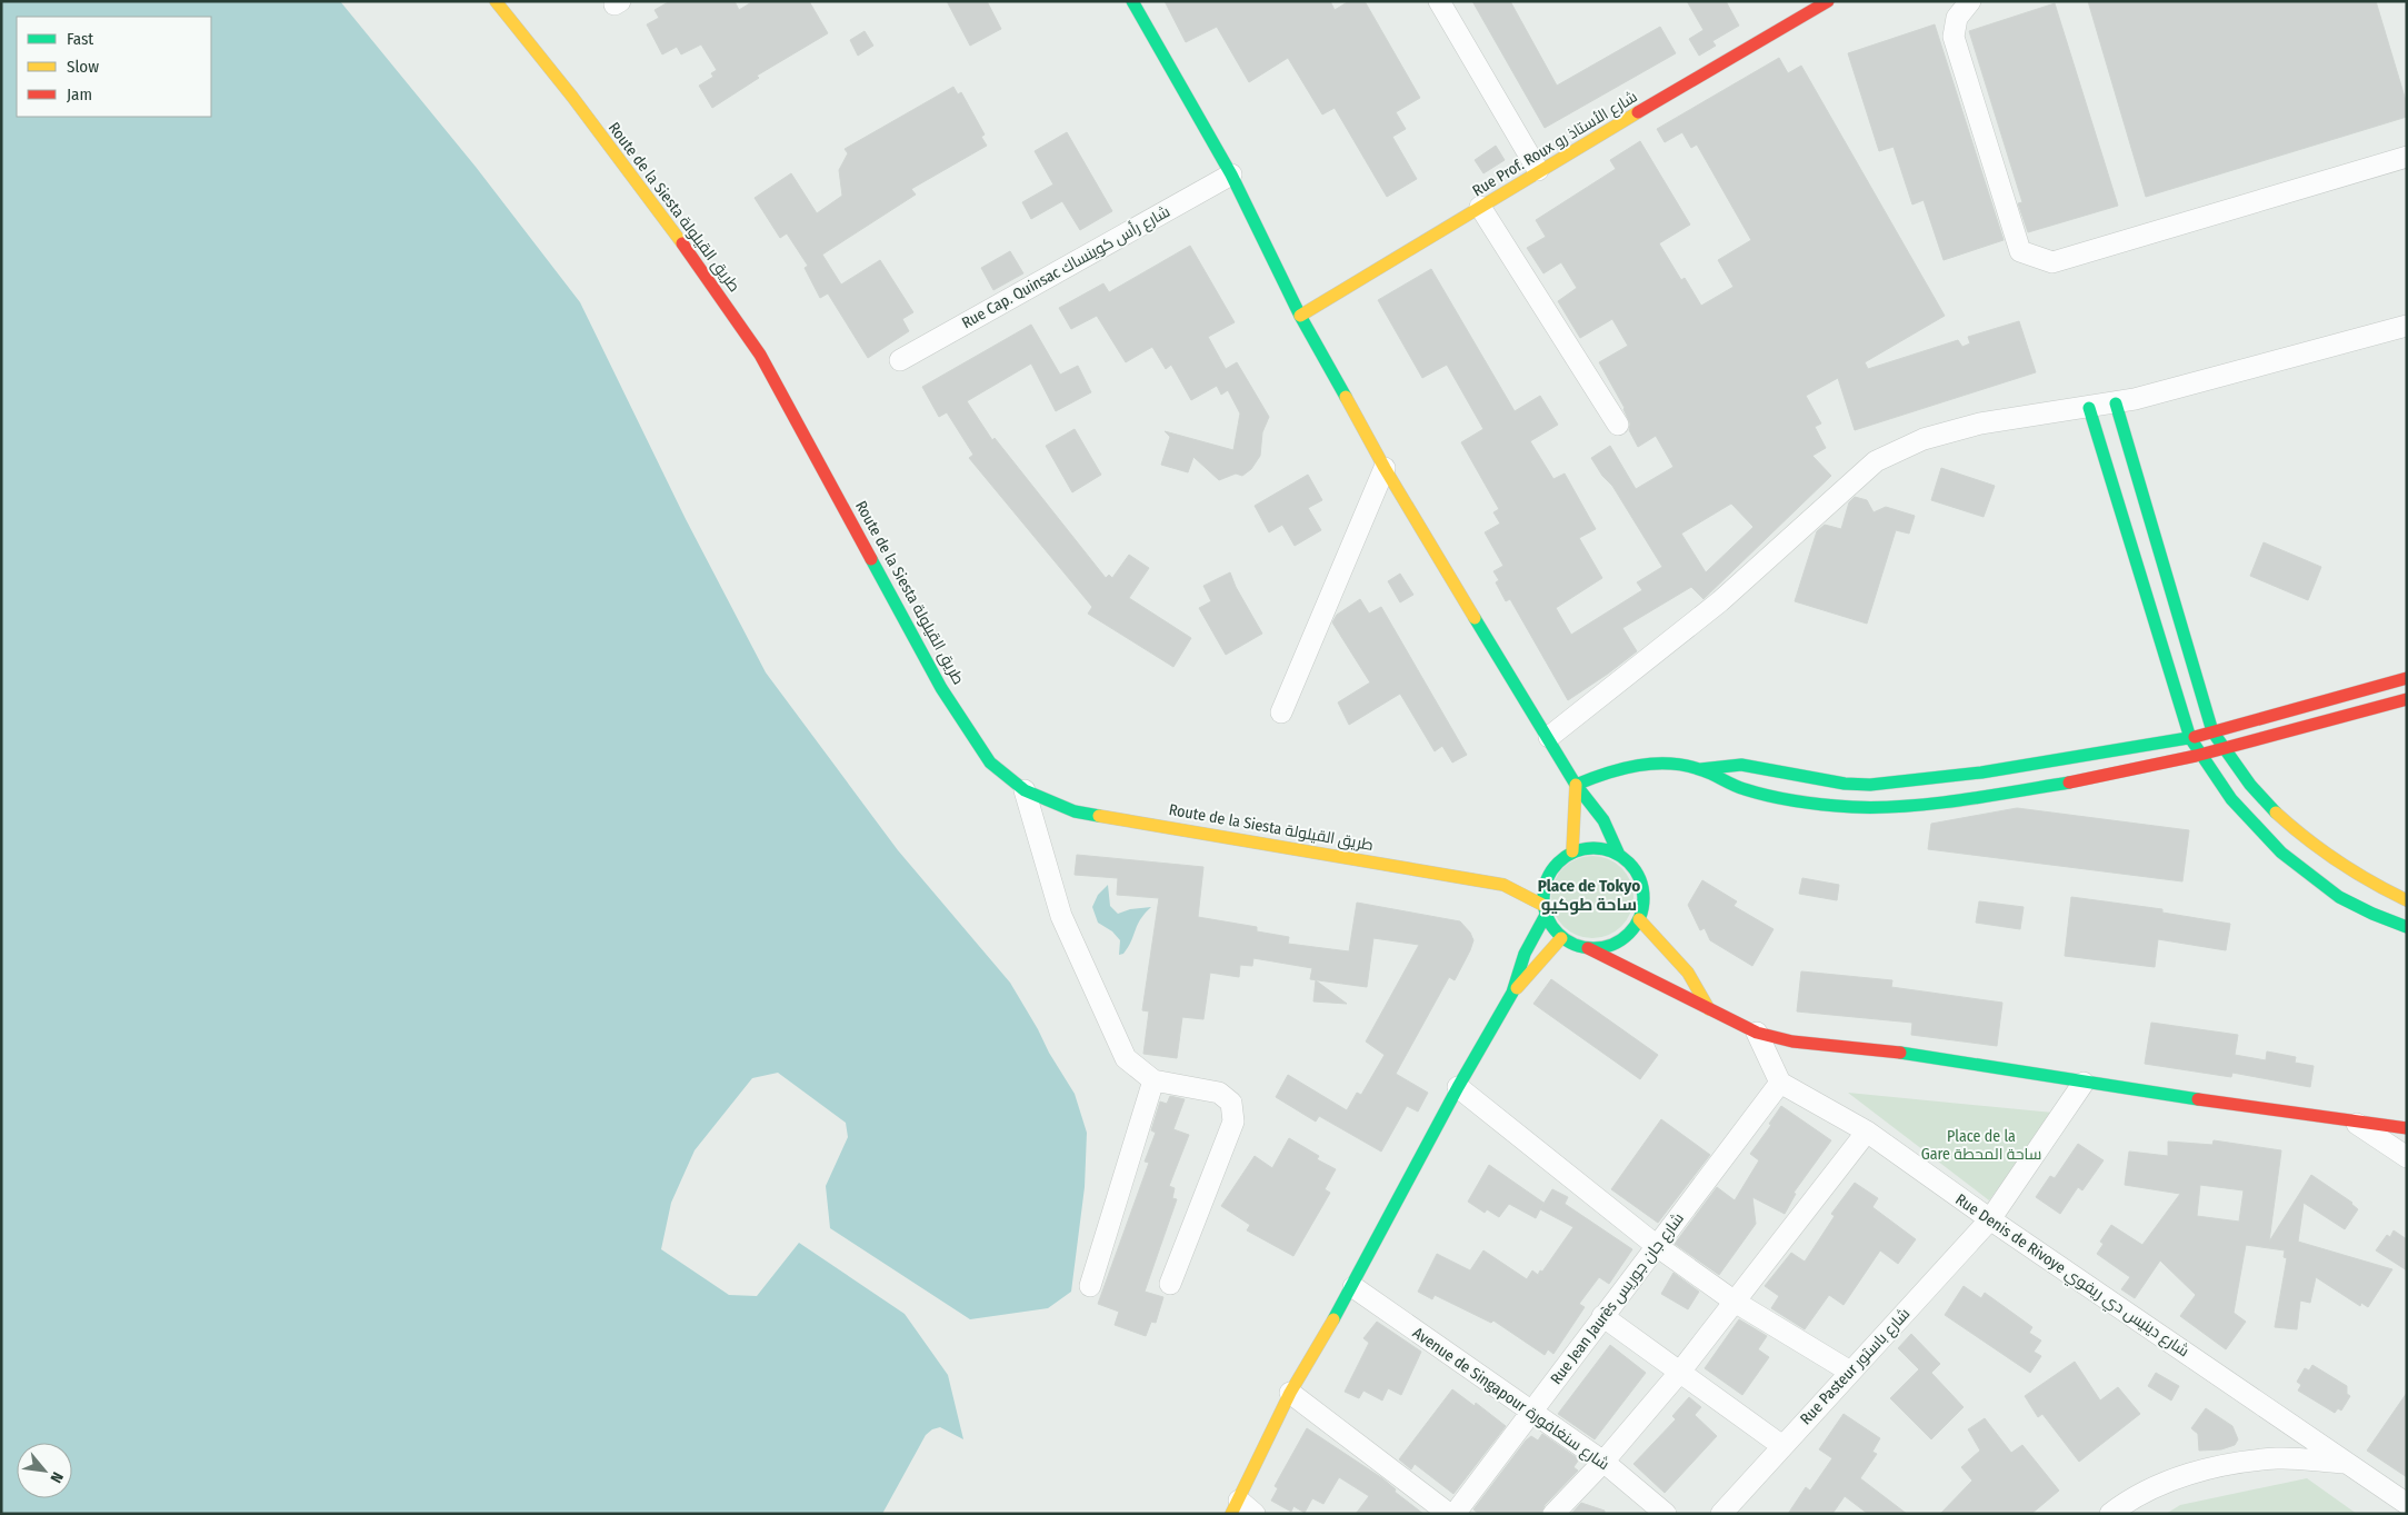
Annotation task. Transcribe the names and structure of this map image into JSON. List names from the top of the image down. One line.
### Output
{"streets":{"street":["Rue Prof. Roux شارع الأستاذ رو","Route de la Siesta طريق القيلولة","Rue Cap. Quinsac شارع رأس كوينساك","Rue Denis de Rivoye شارع دينيس دي ريفوي","Rue Jean Jaurès شارع جان جوريس","Rue Pasteur شارع باستور","Avenue de Singapour شارع سنغافورة"]},"crossings":[["Rue Denis de Rivoye شارع دينيس دي ريفوي","Rue Jean Jaurès شارع جان جوريس"],["Rue Denis de Rivoye شارع دينيس دي ريفوي","Rue Pasteur شارع باستور"],["Rue Jean Jaurès شارع جان جوريس","Avenue de Singapour شارع سنغافورة"]],"districts":["Place de Tokyo ساحة طوكيو"],"parks":["Place de la Gare ساحة المحطة"],"legend":["Fast","Slow","Jam"],"north":"bottom right"}
